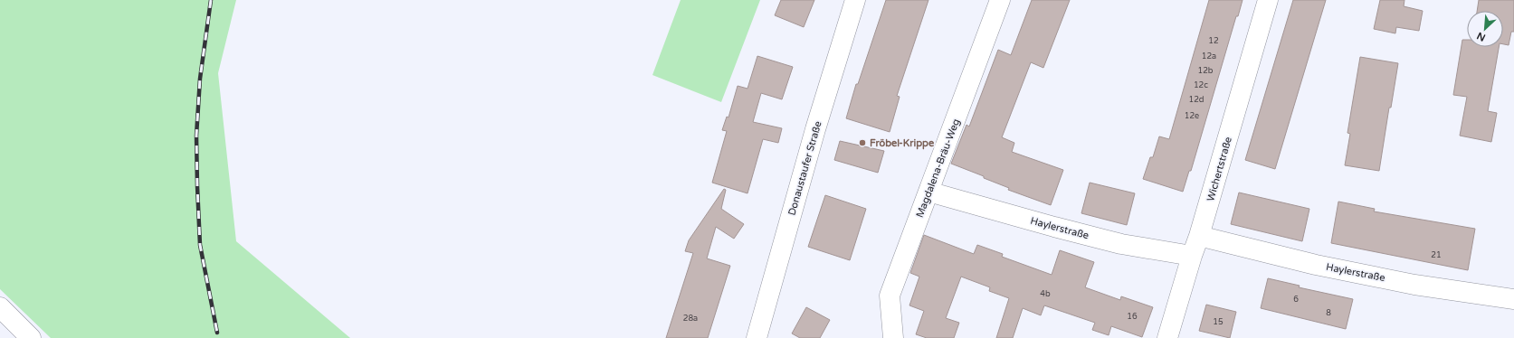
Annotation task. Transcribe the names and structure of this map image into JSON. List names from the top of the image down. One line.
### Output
{"streets":{"street":["Donaustaufer Straße","Magdalena-Bräu-Weg","Wichertstraße","Haylerstraße"]},"crossings":[["Magdalena-Bräu-Weg","Haylerstraße"],["Wichertstraße","Haylerstraße"]],"places":["Fröbel-Krippe"],"house_numbers":["12","12a","12b","12c","12d","12e","21","4b","6","8","16","28a","15"],"north":"bottom left"}
